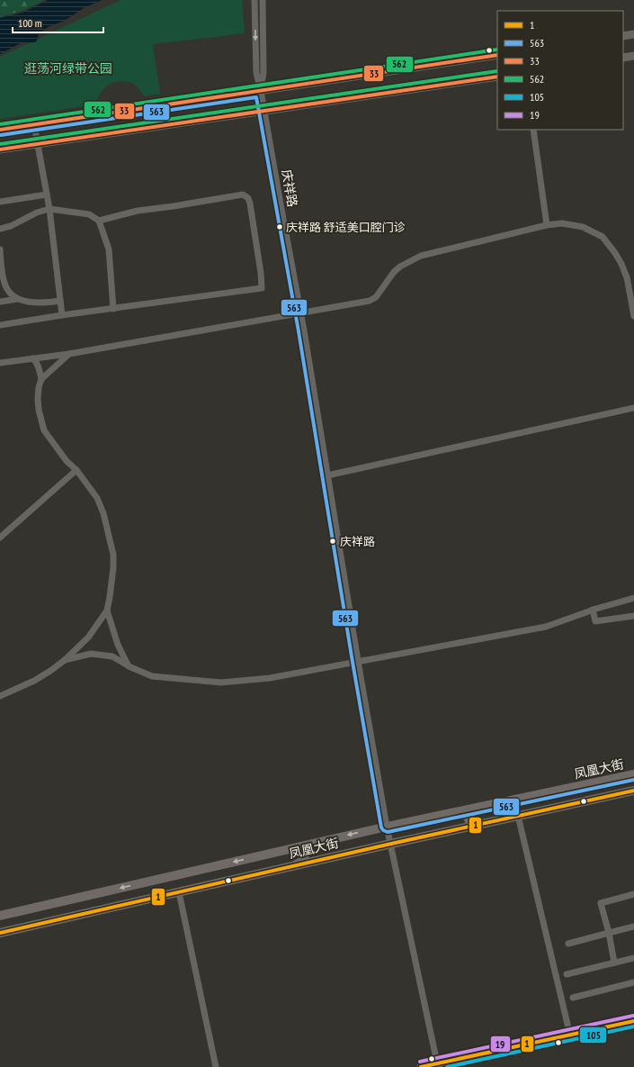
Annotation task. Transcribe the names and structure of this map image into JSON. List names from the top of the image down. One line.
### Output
{"streets":{"main road":["凤凰大街"],"street":["庆祥路"]},"crossings":[["庆祥路","凤凰大街"]],"parks":["逛荡河绿带公园"],"places":["庆祥路 舒适美口腔门诊","庆祥路"],"lines":["transit line 562","transit line 33","transit line 563","transit line 1","transit line 19","transit line 105"],"legend":["1","563","33","562","105","19"],"scale_bar":"100 m"}
